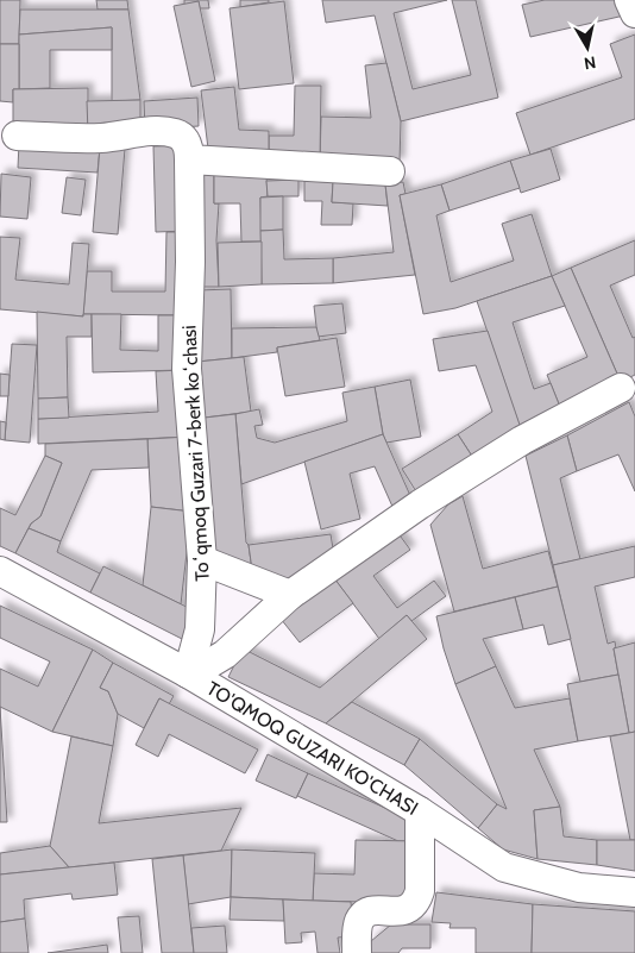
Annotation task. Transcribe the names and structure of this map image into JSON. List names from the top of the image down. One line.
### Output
{"streets":{"street":["Toʻqmoq Guzari 7-berk koʻchasi","TO'QMOQ GUZARI KO'CHASI"]},"crossings":[["Toʻqmoq Guzari 7-berk koʻchasi","TO'QMOQ GUZARI KO'CHASI"]],"north":"bottom"}
